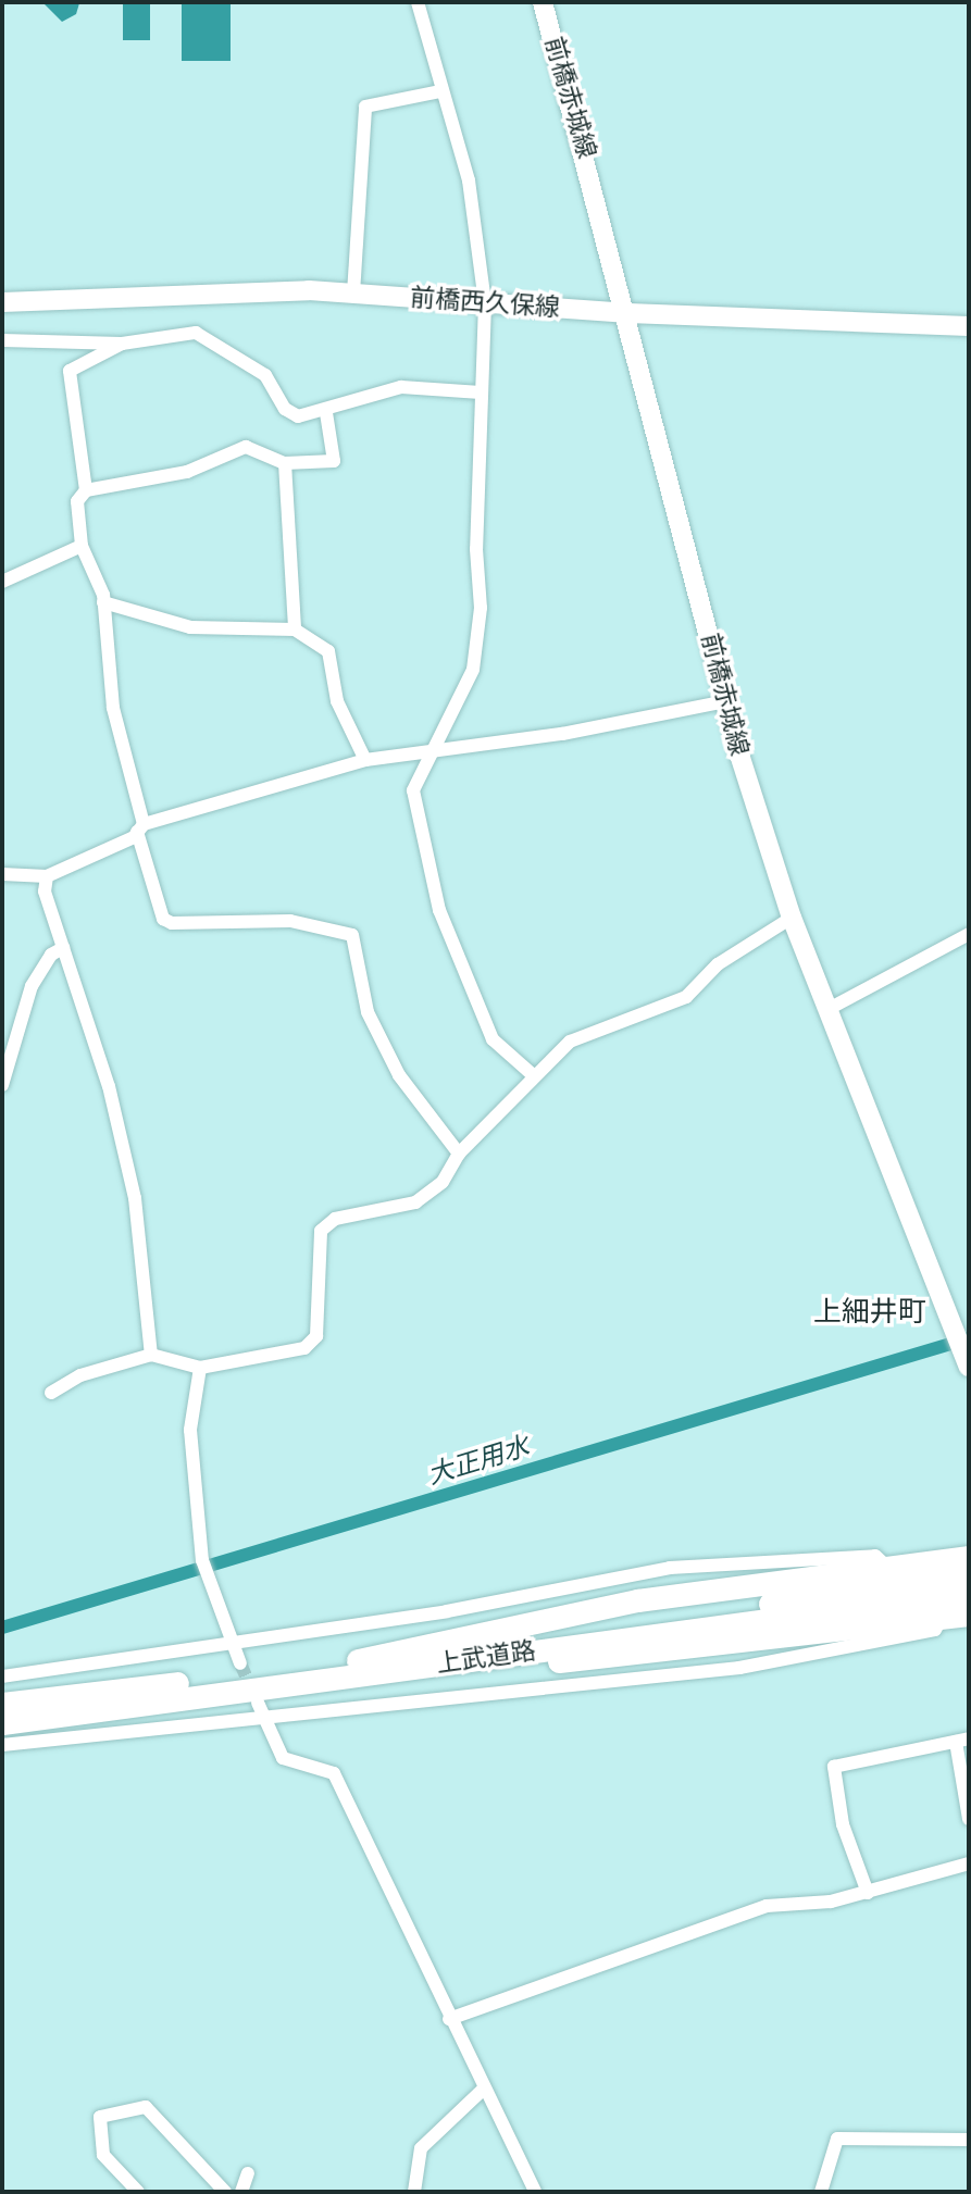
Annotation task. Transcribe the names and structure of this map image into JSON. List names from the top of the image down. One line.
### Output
{"streets":{"highway":["上武道路"],"main road":["前橋赤城線","前橋西久保線"]},"crossings":[["前橋赤城線","前橋西久保線"]],"districts":["上細井町"],"water":["大正用水"]}
